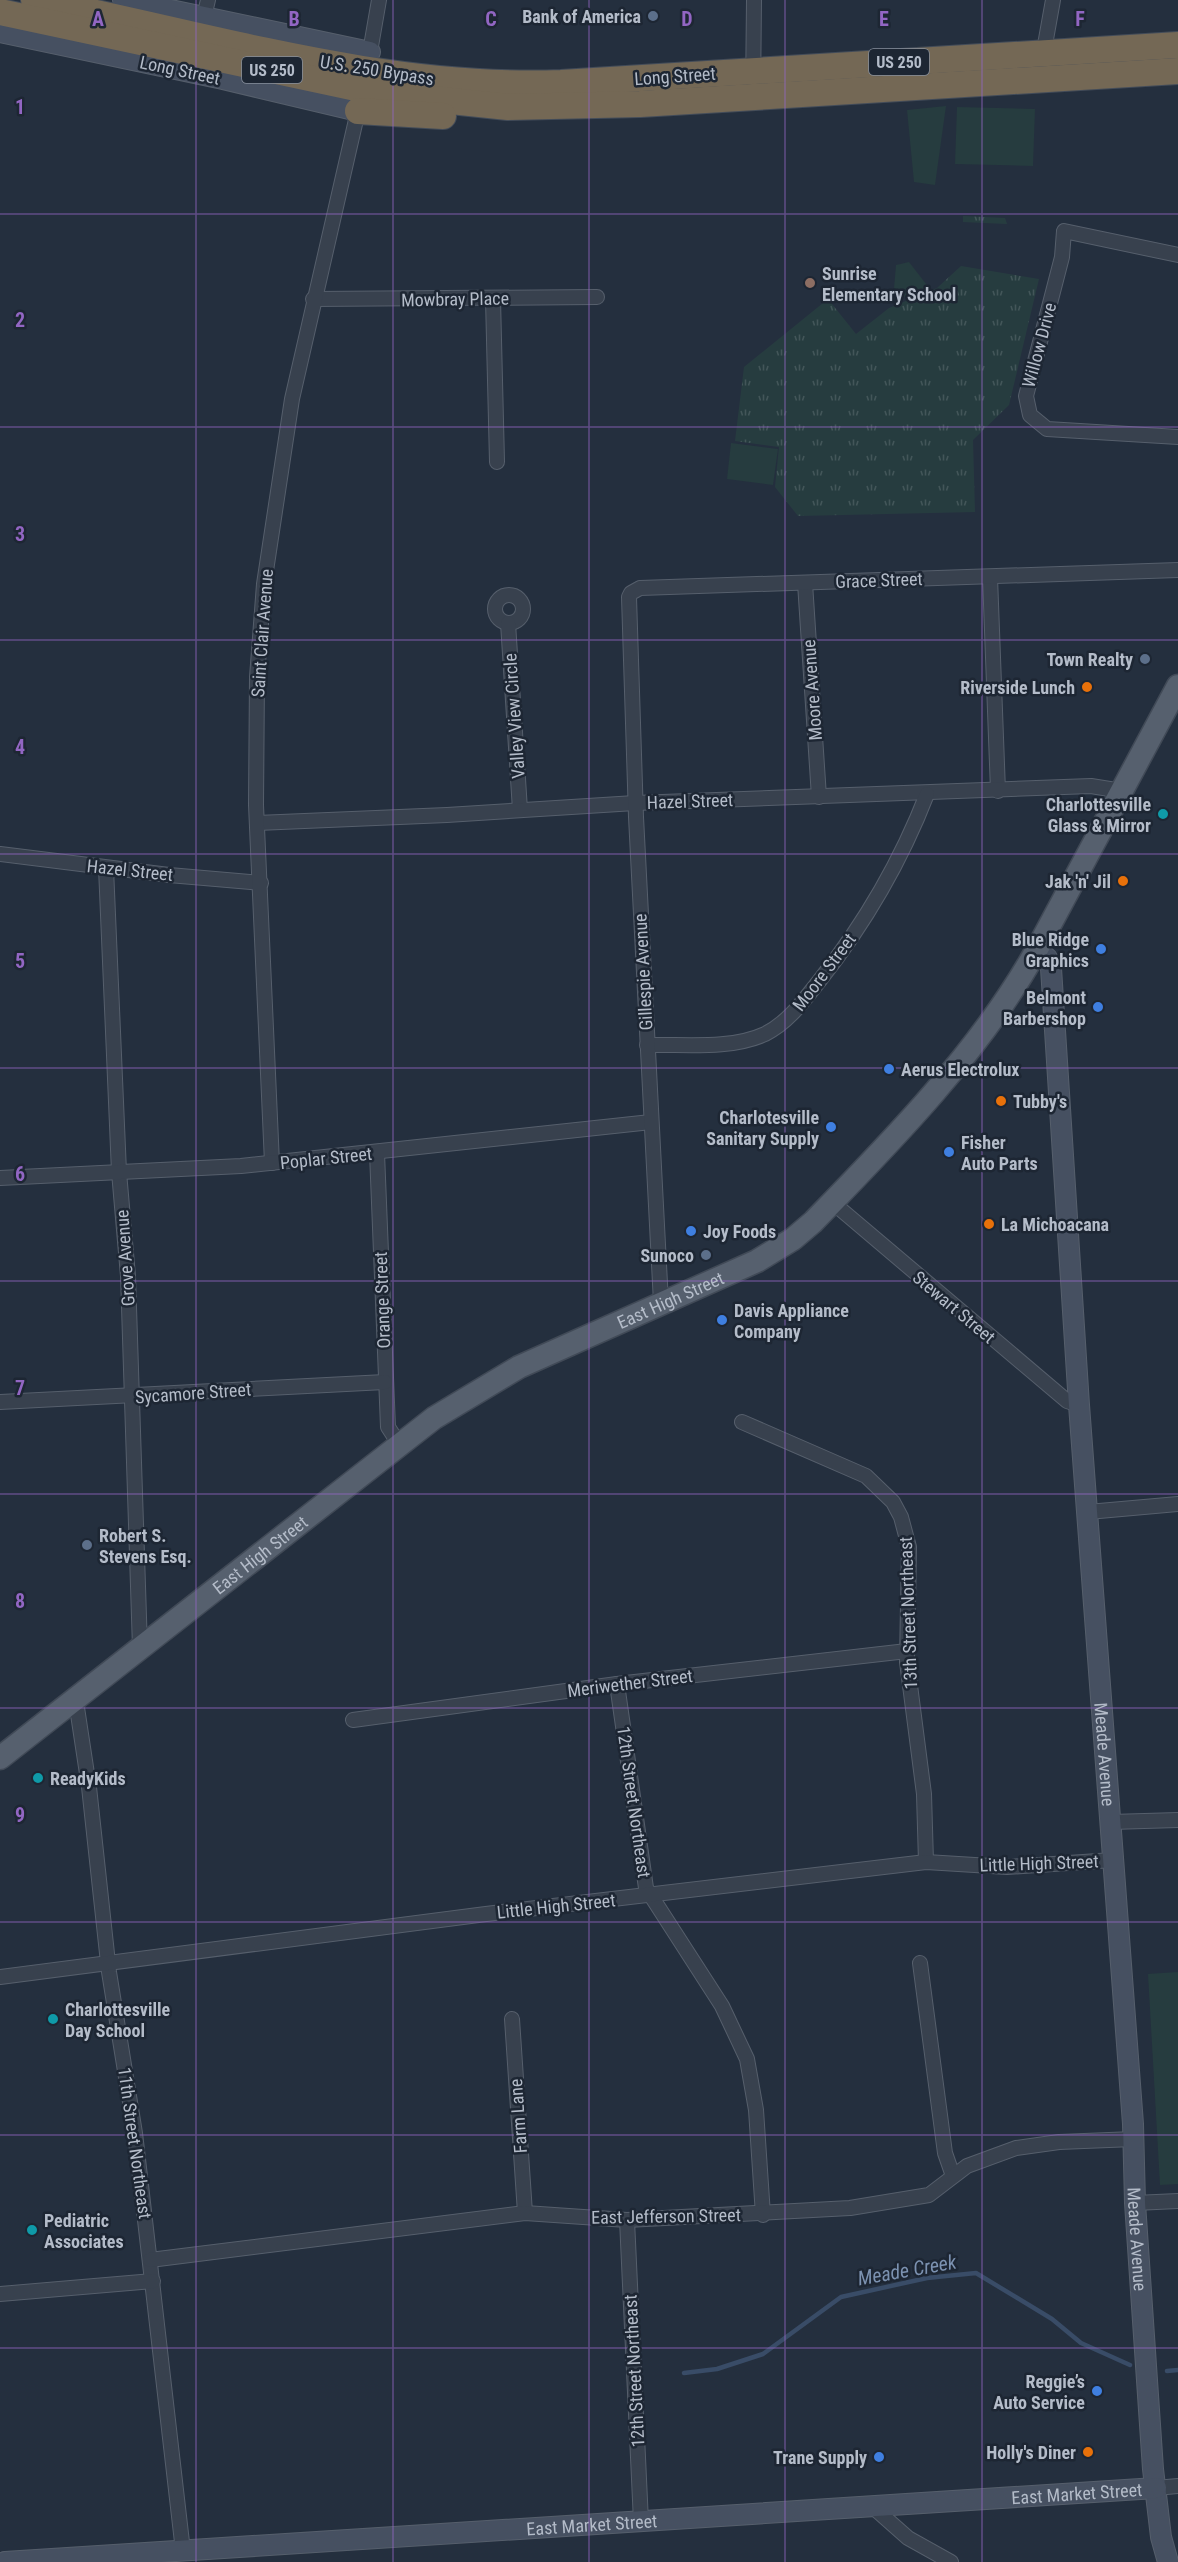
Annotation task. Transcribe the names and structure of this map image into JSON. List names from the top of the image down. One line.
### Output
{"streets":{"highway":["US 250","Long Street","U.S. 250 Bypass"],"main road":["East High Street","Meade Avenue","East Market Street"],"street":["Mowbray Place","Willow Drive","Grace Street","Saint Clair Avenue","Moore Avenue","Valley View Circle","Hazel Street","Gillespie Avenue","Moore Street","Poplar Street","Grove Avenue","Orange Street","Stewart Street","Sycamore Street","13th Street Northeast","Meriwether Street","12th Street Northeast","Little High Street","Farm Lane","11th Street Northeast","East Jefferson Street"]},"crossings":[["US 250","Long Street"],["Long Street","U.S. 250 Bypass"],["Long Street","Saint Clair Avenue"],["Mowbray Place","Saint Clair Avenue"],["Grace Street","Moore Avenue"],["Grace Street","Gillespie Avenue"],["Saint Clair Avenue","Hazel Street"],["Saint Clair Avenue","Poplar Street"],["Moore Avenue","Hazel Street"],["Valley View Circle","Hazel Street"],["Hazel Street","Gillespie Avenue"],["Hazel Street","Moore Street"],["Hazel Street","Grove Avenue"],["Hazel Street","East High Street"],["Gillespie Avenue","Moore Street"],["Gillespie Avenue","Poplar Street"],["Gillespie Avenue","East High Street"],["Poplar Street","Grove Avenue"],["Poplar Street","Orange Street"],["Grove Avenue","East High Street"],["Grove Avenue","Sycamore Street"],["East High Street","Orange Street"],["East High Street","Stewart Street"],["East High Street","Meade Avenue"],["East High Street","11th Street Northeast"],["Orange Street","Sycamore Street"],["Stewart Street","Meade Avenue"],["13th Street Northeast","Meriwether Street"],["13th Street Northeast","Little High Street"],["Meriwether Street","12th Street Northeast"],["Meade Avenue","Little High Street"],["Meade Avenue","East Jefferson Street"],["Meade Avenue","East Market Street"],["12th Street Northeast","Little High Street"],["12th Street Northeast","East Jefferson Street"],["12th Street Northeast","East Market Street"],["Little High Street","11th Street Northeast"],["Farm Lane","East Jefferson Street"],["11th Street Northeast","East Jefferson Street"],["11th Street Northeast","East Market Street"]],"water":["Meade Creek"],"places":["Bank of America","Sunrise Elementary School","Town Realty","Riverside Lunch","Charlottesville Glass & Mirror","Jak 'n' Jil","Blue Ridge Graphics","Belmont Barbershop","Aerus Electrolux","Tubby's","Charlotesville Sanitary Supply","Fisher Auto Parts","La Michoacana","Joy Foods","Sunoco","Davis Appliance Company","Robert S. Stevens Esq.","ReadyKids","Charlottesville Day School","Pediatric Associates","Reggie’s Auto Service","Holly's Diner","Trane Supply"],"grid":{"columns":["A","B","C","D","E","F"],"rows":["1","2","3","4","5","6","7","8","9"]}}
